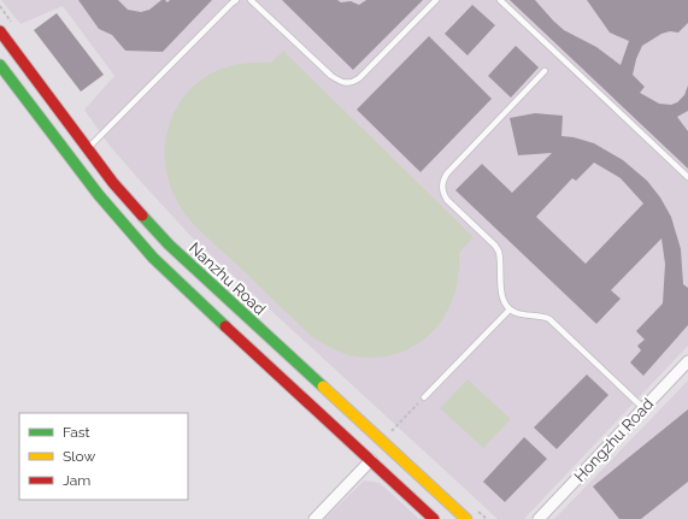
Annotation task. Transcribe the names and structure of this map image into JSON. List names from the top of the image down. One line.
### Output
{"streets":{"main road":["Nanzhu Road"],"street":["Hongzhu Road"]},"legend":["Fast","Slow","Jam"]}
